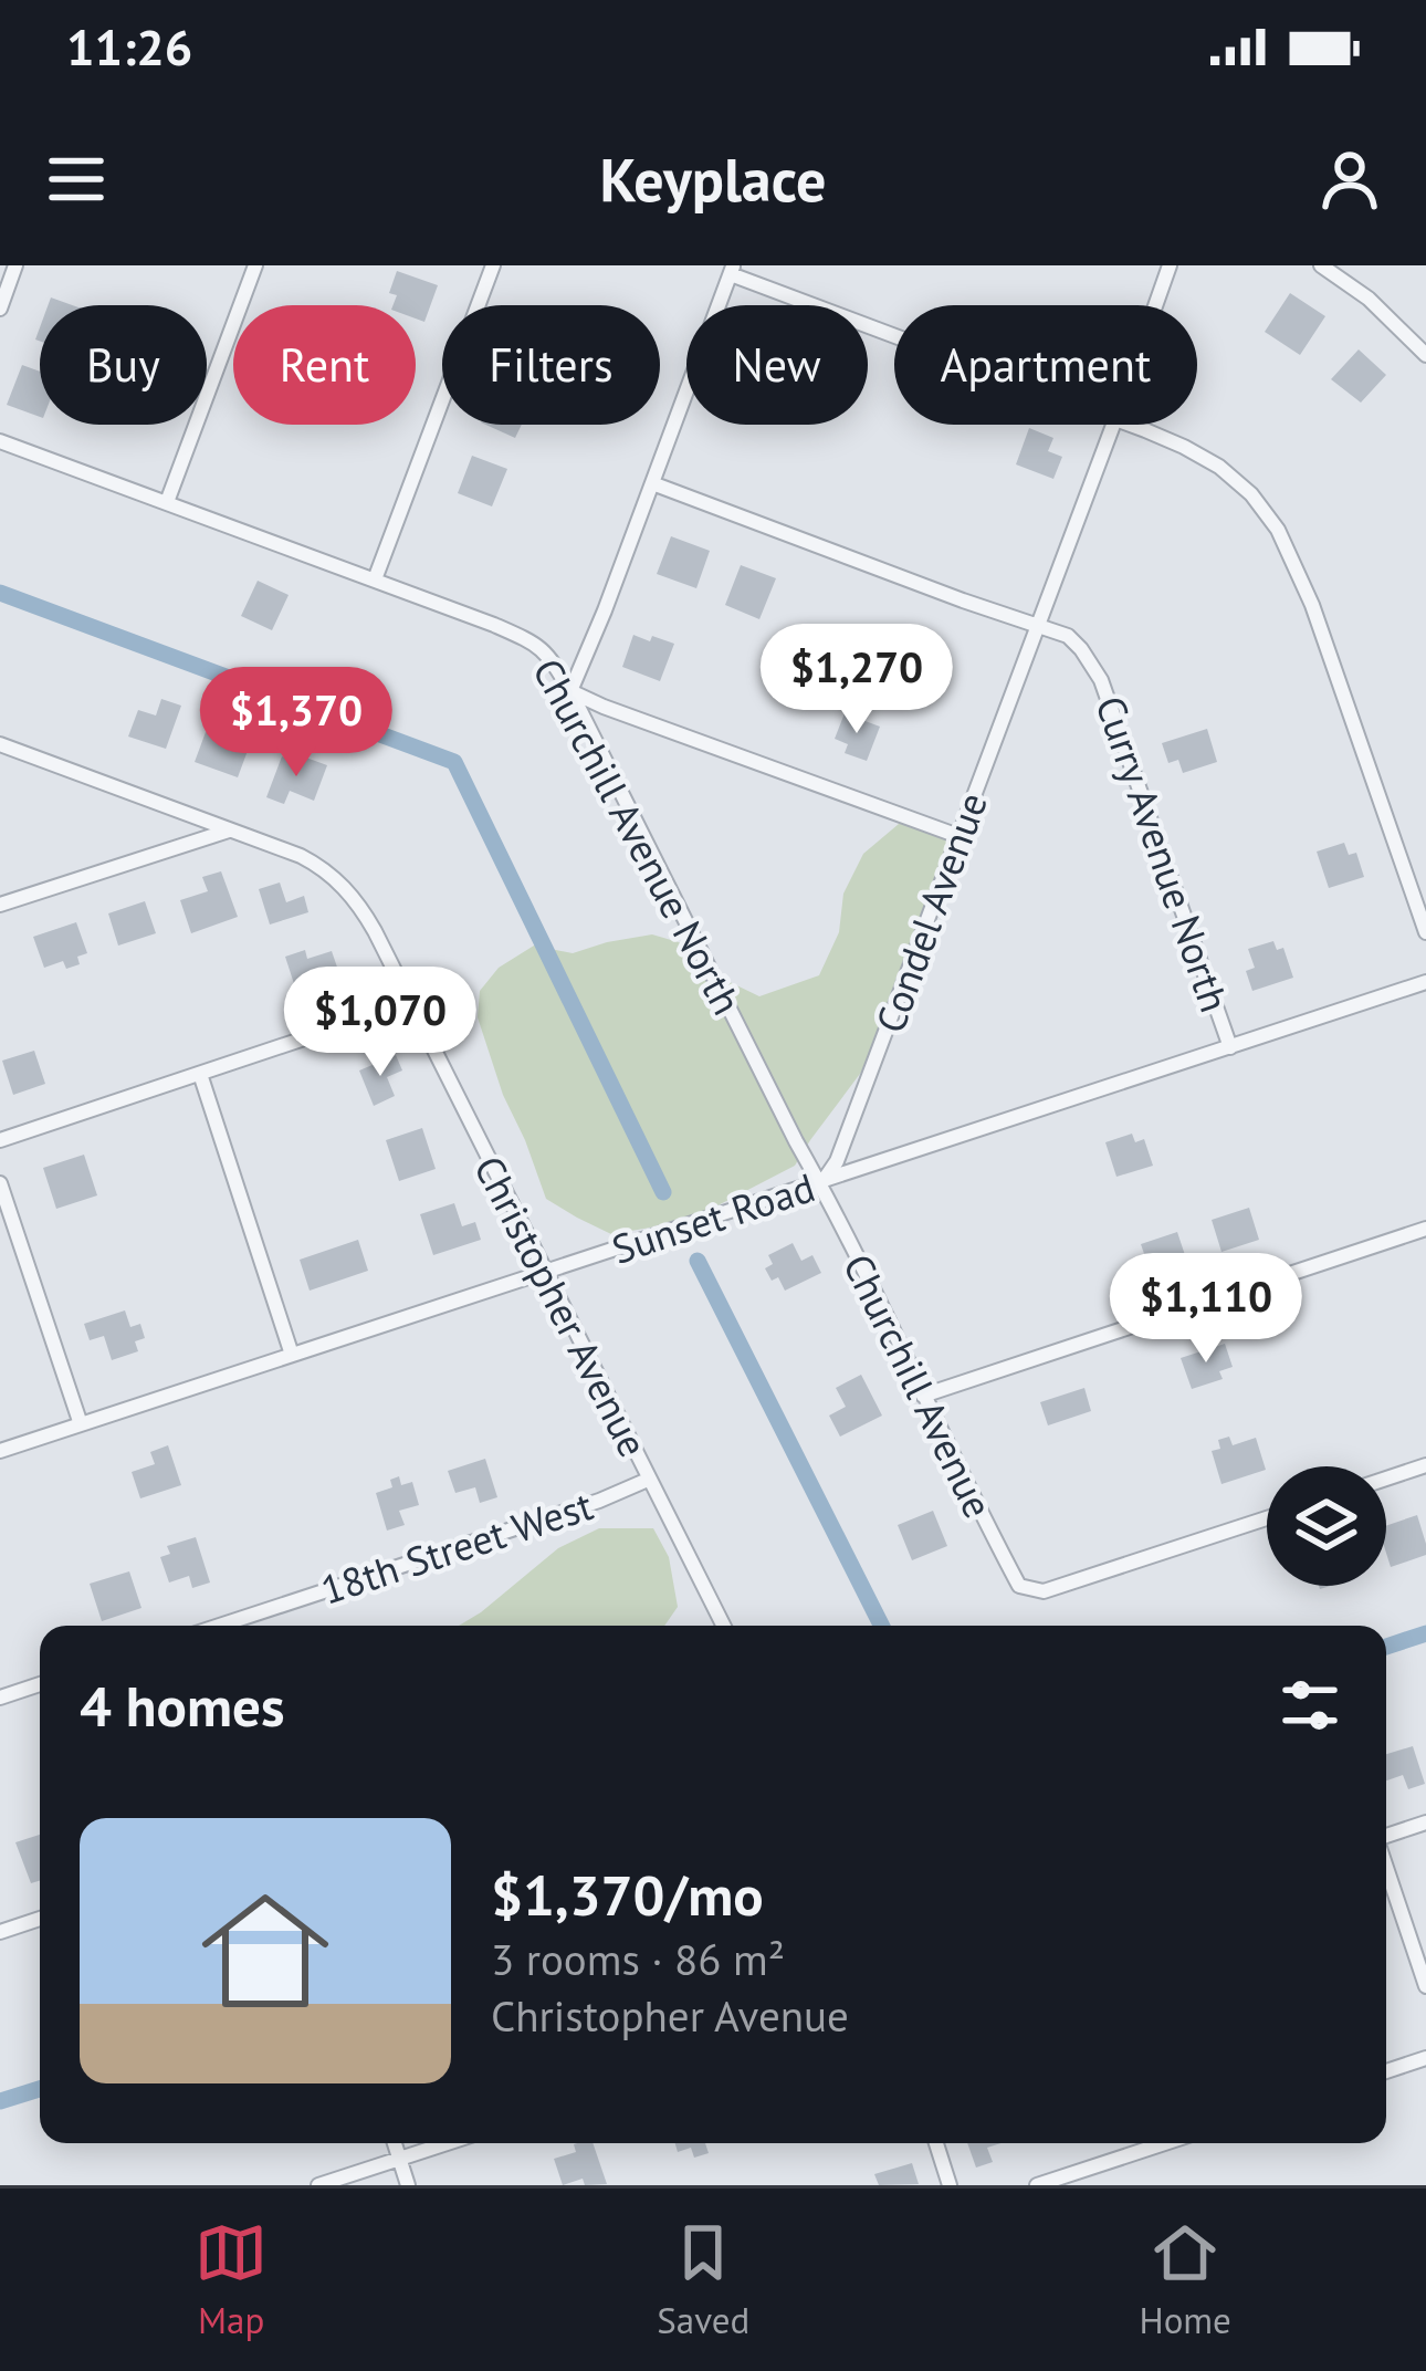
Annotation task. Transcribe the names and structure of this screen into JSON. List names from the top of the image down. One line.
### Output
{"streets":{"street":["Churchill Avenue North","Curry Avenue North","Condel Avenue","Sunset Road","Christopher Avenue","Churchill Avenue","18th Street West"]},"crossings":[["Churchill Avenue North","Condel Avenue"],["Churchill Avenue North","Sunset Road"],["Churchill Avenue North","Churchill Avenue"],["Curry Avenue North","Condel Avenue"],["Curry Avenue North","Sunset Road"],["Condel Avenue","Sunset Road"],["Condel Avenue","Churchill Avenue"],["Sunset Road","Christopher Avenue"],["Sunset Road","Churchill Avenue"],["Christopher Avenue","18th Street West"]],"page":{"status":"11:26","header":"Keyplace","chip":["Buy","Rent","Filters","New","Apartment"],"price":["$1,270","$1,370","$1,070","$1,110"],"heading":"4 homes","list":[{"name":"$1,370/mo","note":"3 rooms · 86 m² · Christopher Avenue"}],"tabs":["Map","Saved","Home"]}}
